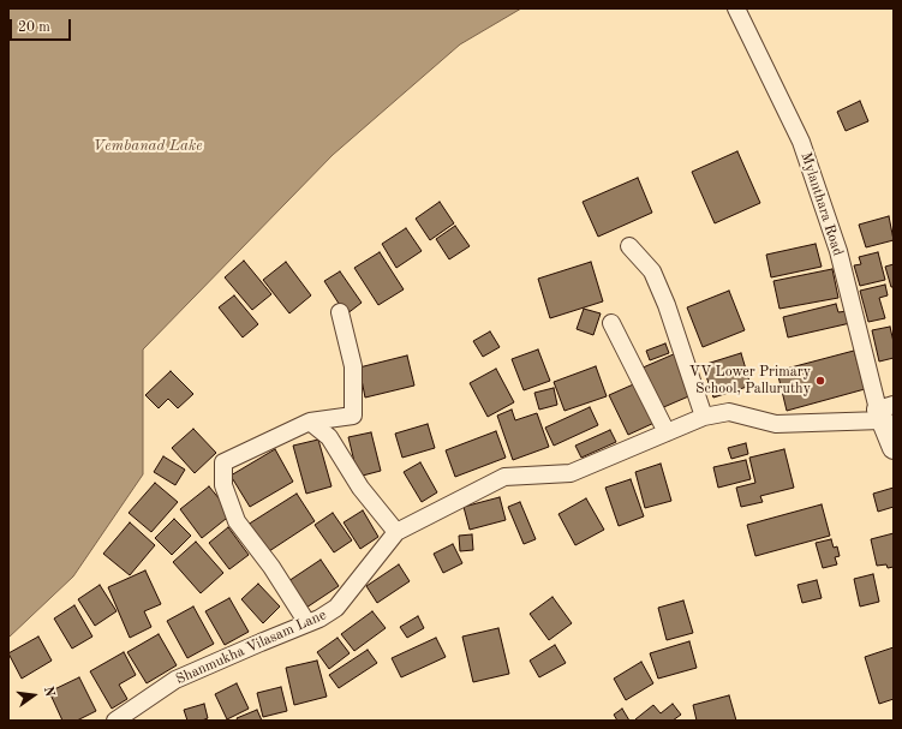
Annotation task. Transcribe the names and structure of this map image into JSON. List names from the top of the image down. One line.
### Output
{"streets":{"street":["Mylanthara Road","Shanmukha Vilasam Lane"]},"crossings":[["Mylanthara Road","Shanmukha Vilasam Lane"]],"water":["Vembanad Lake"],"places":["VV Lower Primary School, Palluruthy"],"scale_bar":"20 m","north":"right"}
